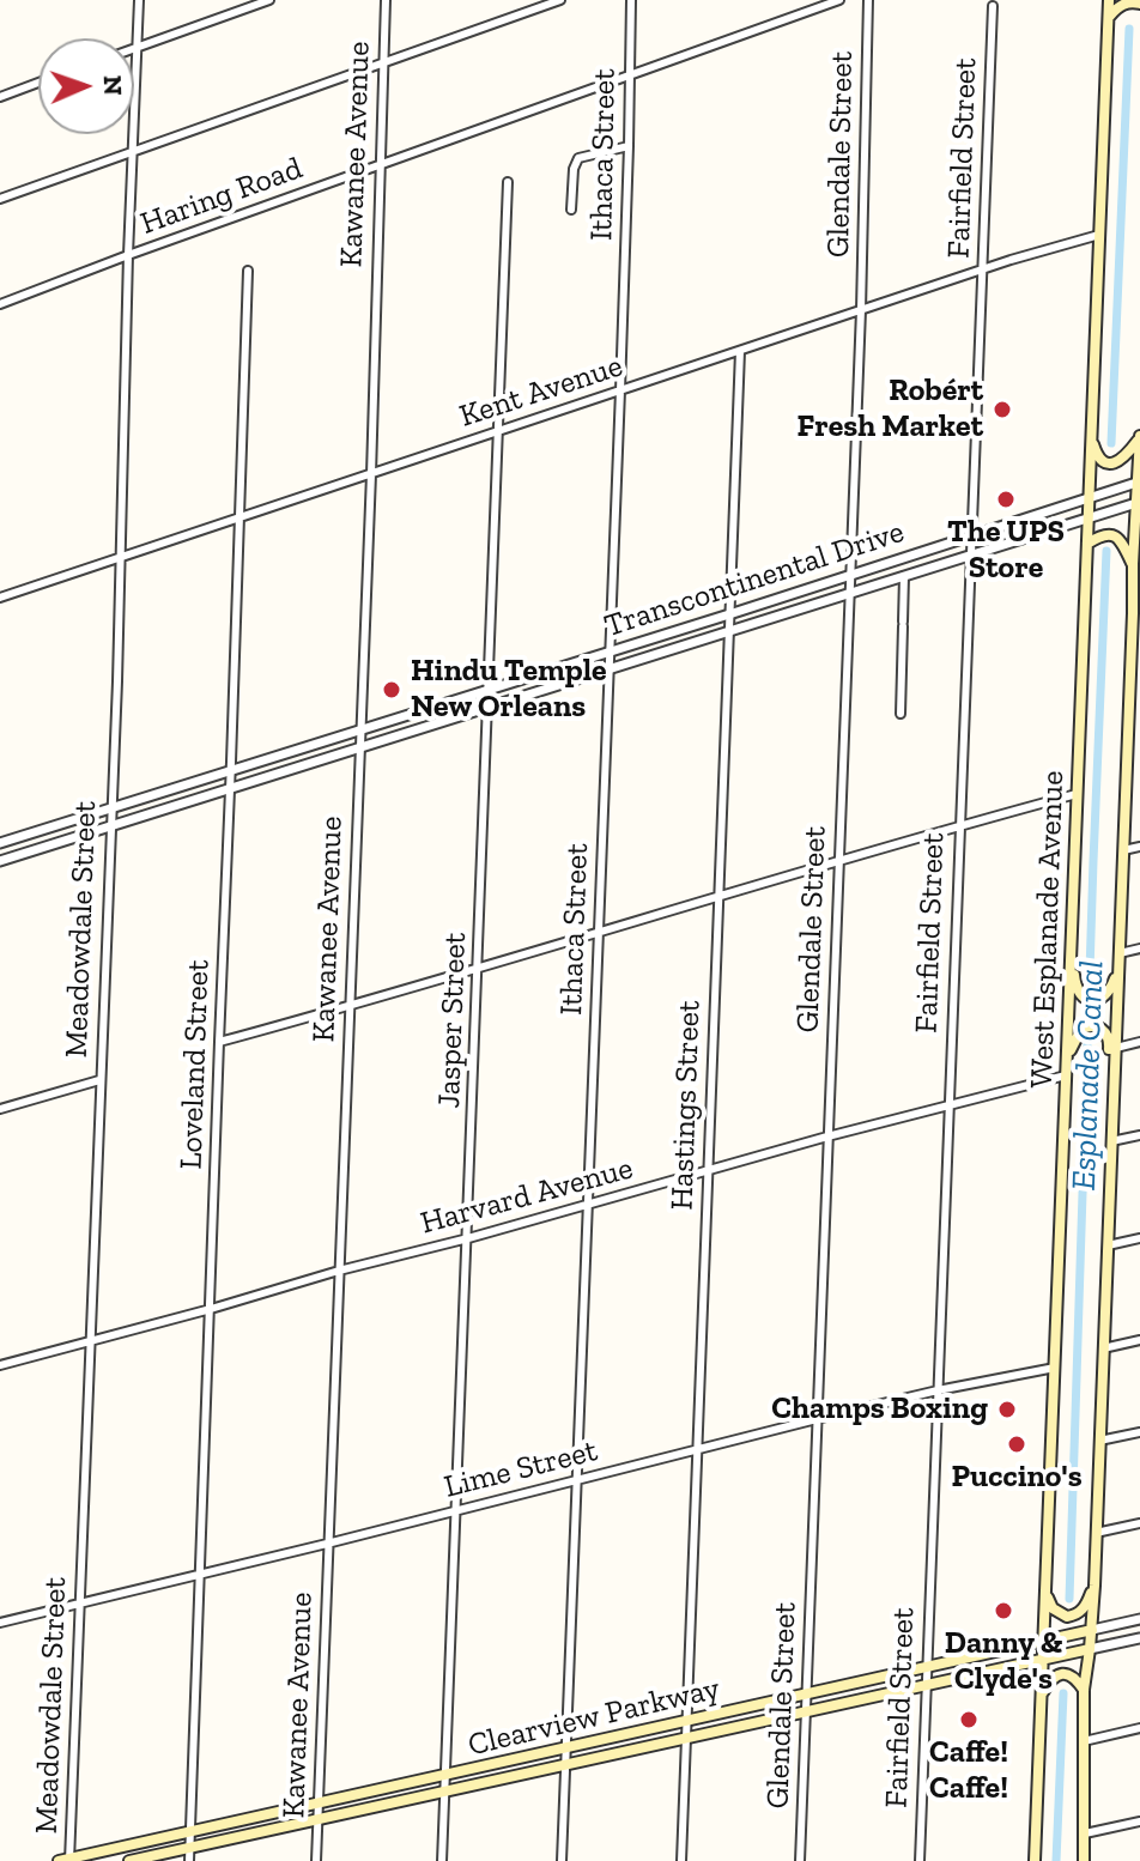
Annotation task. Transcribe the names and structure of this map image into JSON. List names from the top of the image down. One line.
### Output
{"streets":{"main road":["West Esplanade Avenue","Clearview Parkway"],"street":["Kawanee Avenue","Ithaca Street","Glendale Street","Fairfield Street","Haring Road","Kent Avenue","Transcontinental Drive","Meadowdale Street","Jasper Street","Loveland Street","Hastings Street","Harvard Avenue","Lime Street"]},"crossings":[["Kawanee Avenue","Haring Road"],["Kawanee Avenue","Kent Avenue"],["Kawanee Avenue","Transcontinental Drive"],["Kawanee Avenue","Harvard Avenue"],["Kawanee Avenue","Lime Street"],["Kawanee Avenue","Clearview Parkway"],["Ithaca Street","Haring Road"],["Ithaca Street","Kent Avenue"],["Ithaca Street","Transcontinental Drive"],["Ithaca Street","Harvard Avenue"],["Ithaca Street","Lime Street"],["Ithaca Street","Clearview Parkway"],["Glendale Street","Kent Avenue"],["Glendale Street","Transcontinental Drive"],["Glendale Street","Harvard Avenue"],["Glendale Street","Lime Street"],["Glendale Street","Clearview Parkway"],["Fairfield Street","Kent Avenue"],["Fairfield Street","Transcontinental Drive"],["Fairfield Street","Harvard Avenue"],["Fairfield Street","Lime Street"],["Fairfield Street","Clearview Parkway"],["Haring Road","Meadowdale Street"],["Kent Avenue","Meadowdale Street"],["Kent Avenue","West Esplanade Avenue"],["Kent Avenue","Jasper Street"],["Kent Avenue","Loveland Street"],["Kent Avenue","Hastings Street"],["Transcontinental Drive","Meadowdale Street"],["Transcontinental Drive","West Esplanade Avenue"],["Transcontinental Drive","Jasper Street"],["Transcontinental Drive","Loveland Street"],["Transcontinental Drive","Hastings Street"],["Meadowdale Street","Harvard Avenue"],["Meadowdale Street","Lime Street"],["Meadowdale Street","Clearview Parkway"],["West Esplanade Avenue","Harvard Avenue"],["West Esplanade Avenue","Lime Street"],["West Esplanade Avenue","Clearview Parkway"],["Jasper Street","Harvard Avenue"],["Jasper Street","Lime Street"],["Jasper Street","Clearview Parkway"],["Loveland Street","Harvard Avenue"],["Loveland Street","Lime Street"],["Loveland Street","Clearview Parkway"],["Hastings Street","Harvard Avenue"],["Hastings Street","Lime Street"],["Hastings Street","Clearview Parkway"]],"water":["Esplanade Canal"],"places":["Robért Fresh Market","The UPS Store","Hindu Temple New Orleans","Champs Boxing","Puccino's","Danny & Clyde's","Caffe! Caffe!"],"north":"right"}
